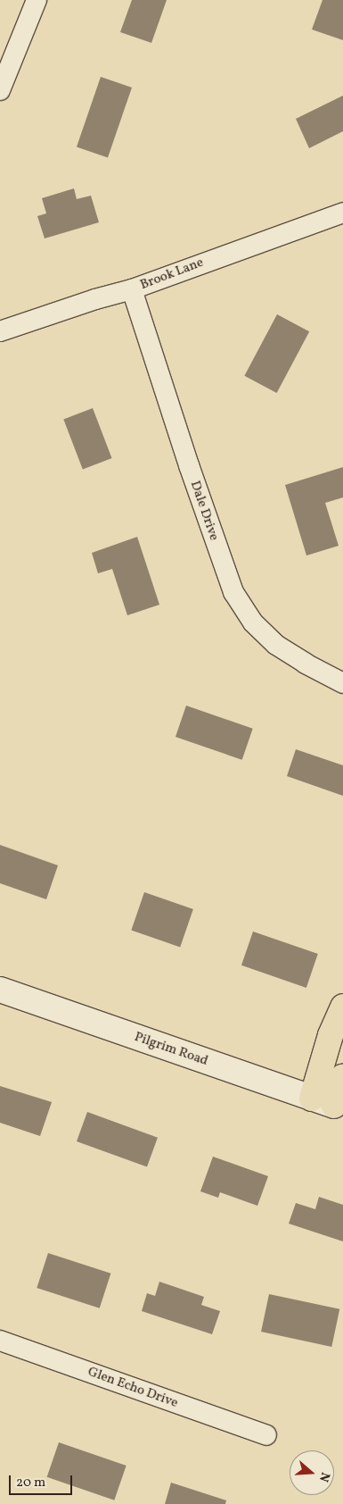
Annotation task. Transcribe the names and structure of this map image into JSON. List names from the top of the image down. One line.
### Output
{"streets":{"main road":["Pilgrim Road"],"street":["Brook Lane","Dale Drive","Glen Echo Drive"]},"crossings":[["Brook Lane","Dale Drive"]],"scale_bar":"20 m","north":"right"}
